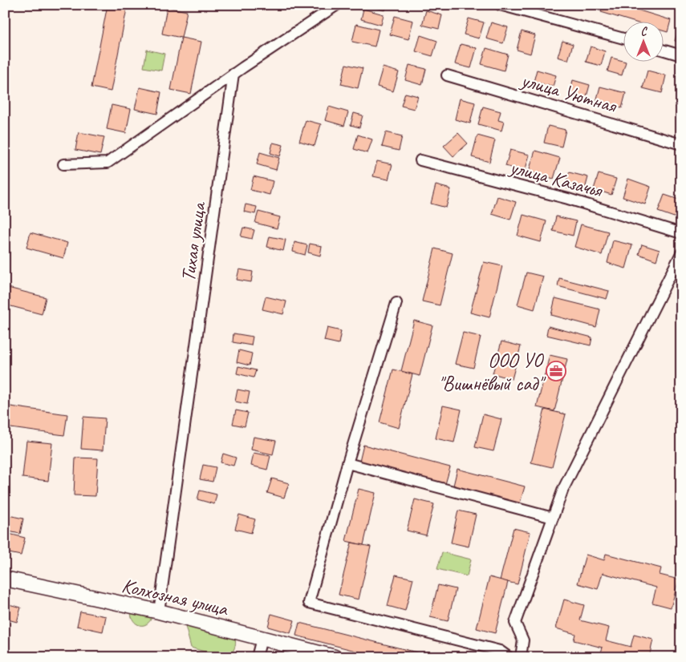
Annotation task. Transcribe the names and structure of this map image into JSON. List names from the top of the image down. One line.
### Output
{"streets":{"street":["улица Уютная","улица Казачья","Тихая улица","Колхозная улица"]},"crossings":[["Тихая улица","Колхозная улица"]],"places":{"office":["ООО УО \"Вишнёвый сад\""]},"north":"top"}
